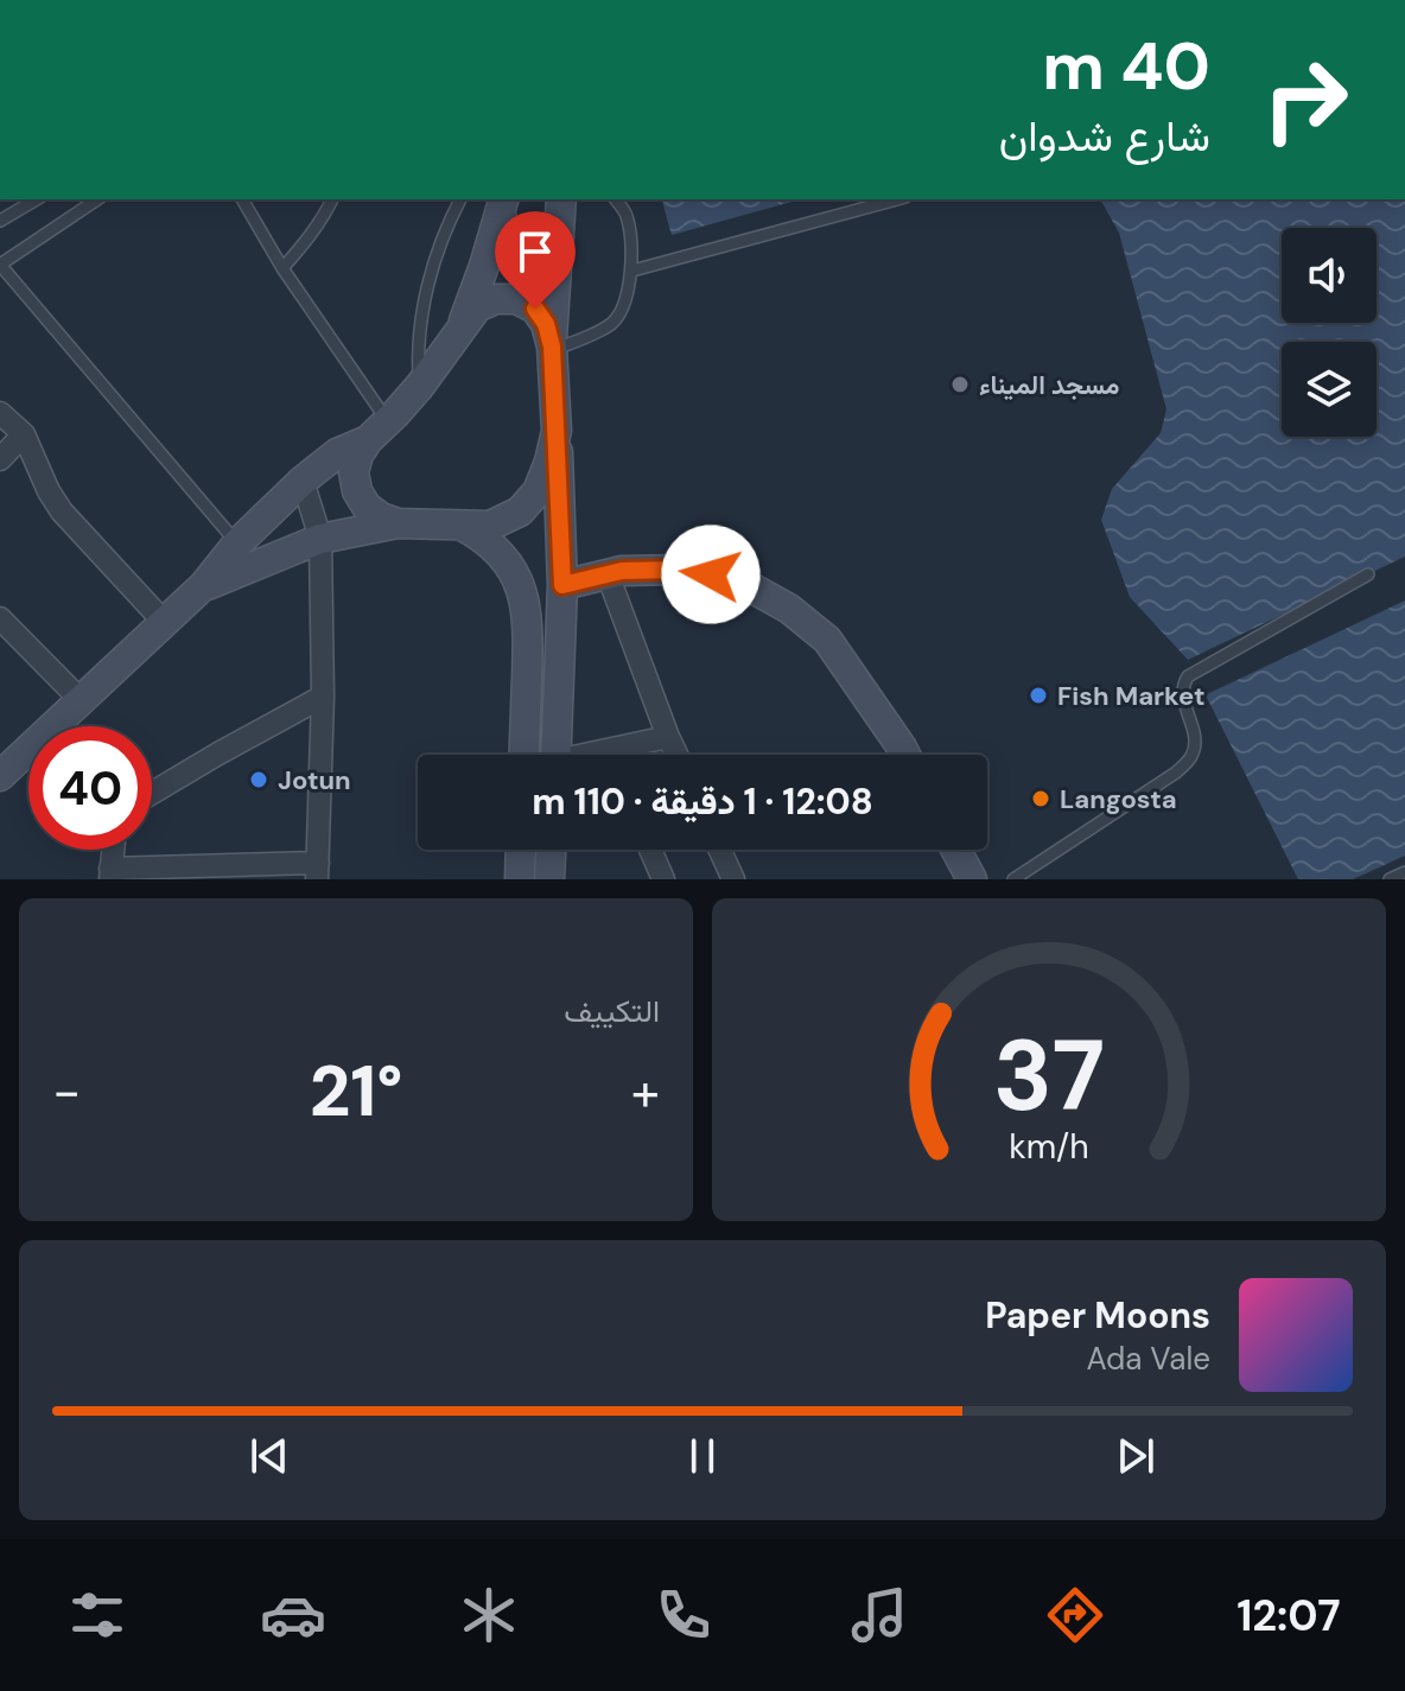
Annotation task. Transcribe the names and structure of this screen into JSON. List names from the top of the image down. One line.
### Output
{"places":["مسجد الميناء","Fish Market","Jotun","Langosta"],"page":{"turn":["40 m","شارع شدوان"],"limit":"40","trip":"12:08 · 1 دقيقة · 110 m","tile":"التكييف","heat":["−","21°","+"],"song":["Paper Moons","Ada Vale"],"tabs":"12:07","gauge":["37","km/h"]}}
